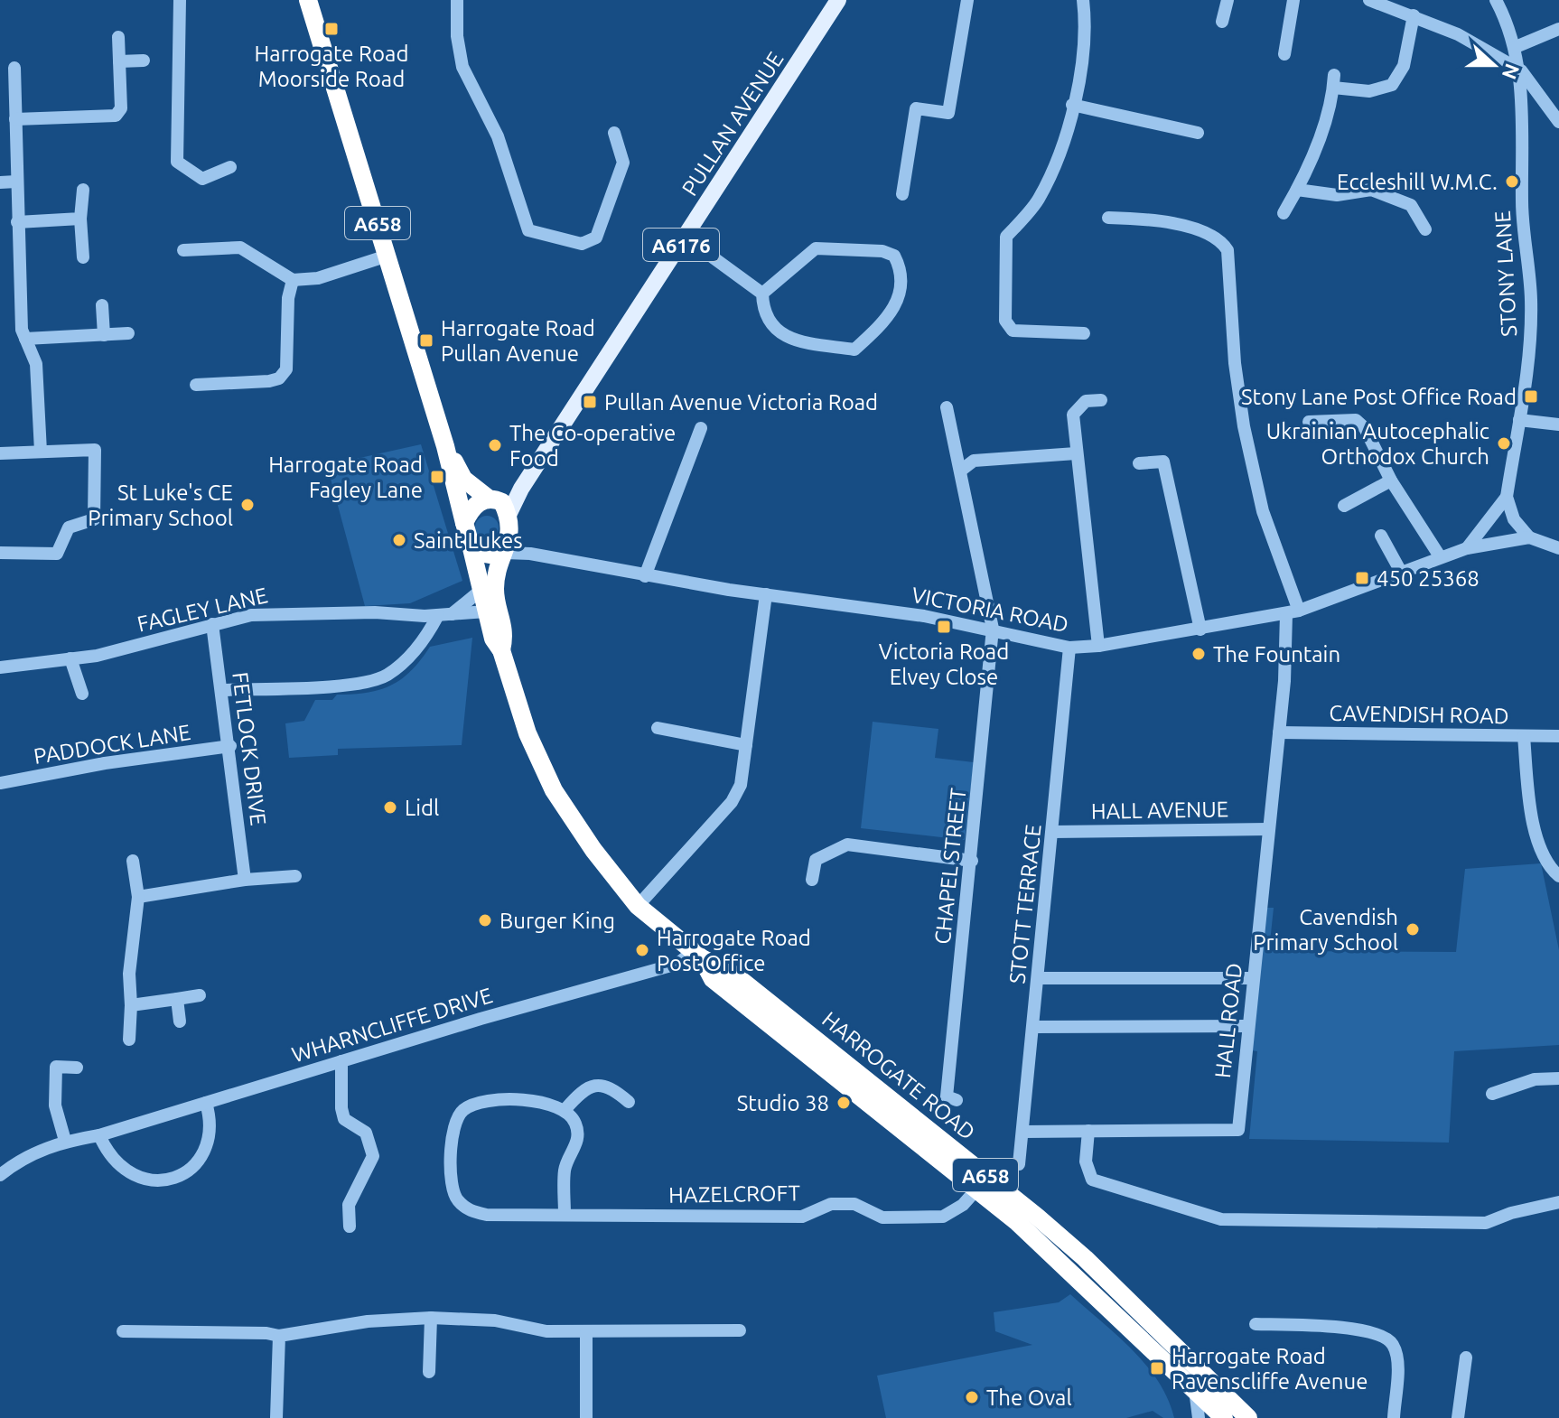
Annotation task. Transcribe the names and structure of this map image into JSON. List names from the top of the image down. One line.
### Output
{"streets":{"highway":["A658","HARROGATE ROAD"],"main road":["PULLAN AVENUE","A6176"],"street":["STONY LANE","FAGLEY LANE","VICTORIA ROAD","CAVENDISH ROAD","PADDOCK LANE","FETLOCK DRIVE","HALL AVENUE","CHAPEL STREET","STOTT TERRACE","HALL ROAD","WHARNCLIFFE DRIVE","HAZELCROFT"]},"crossings":[["PULLAN AVENUE","A658"],["PULLAN AVENUE","HARROGATE ROAD"],["A658","HARROGATE ROAD"],["STONY LANE","VICTORIA ROAD"],["FAGLEY LANE","FETLOCK DRIVE"],["FAGLEY LANE","HARROGATE ROAD"],["VICTORIA ROAD","CHAPEL STREET"],["VICTORIA ROAD","STOTT TERRACE"],["VICTORIA ROAD","HALL ROAD"],["VICTORIA ROAD","HARROGATE ROAD"],["CAVENDISH ROAD","HALL ROAD"],["PADDOCK LANE","FETLOCK DRIVE"],["HALL AVENUE","STOTT TERRACE"],["HALL AVENUE","HALL ROAD"],["STOTT TERRACE","HALL ROAD"],["WHARNCLIFFE DRIVE","HARROGATE ROAD"],["HARROGATE ROAD","HAZELCROFT"]],"places":{"transit":["Harrogate Road Moorside Road","Harrogate Road Pullan Avenue","Stony Lane Post Office Road","Pullan Avenue Victoria Road","Harrogate Road Fagley Lane","450 25368","Victoria Road Elvey Close","Harrogate Road Ravenscliffe Avenue"],"other":["Eccleshill W.M.C.","Ukrainian Autocephalic Orthodox Church","The Co-operative Food","St Luke's CE Primary School","Saint Lukes","The Fountain","Lidl","Burger King","Cavendish Primary School","Harrogate Road Post Office","Studio 38","The Oval"]},"north":"right"}
